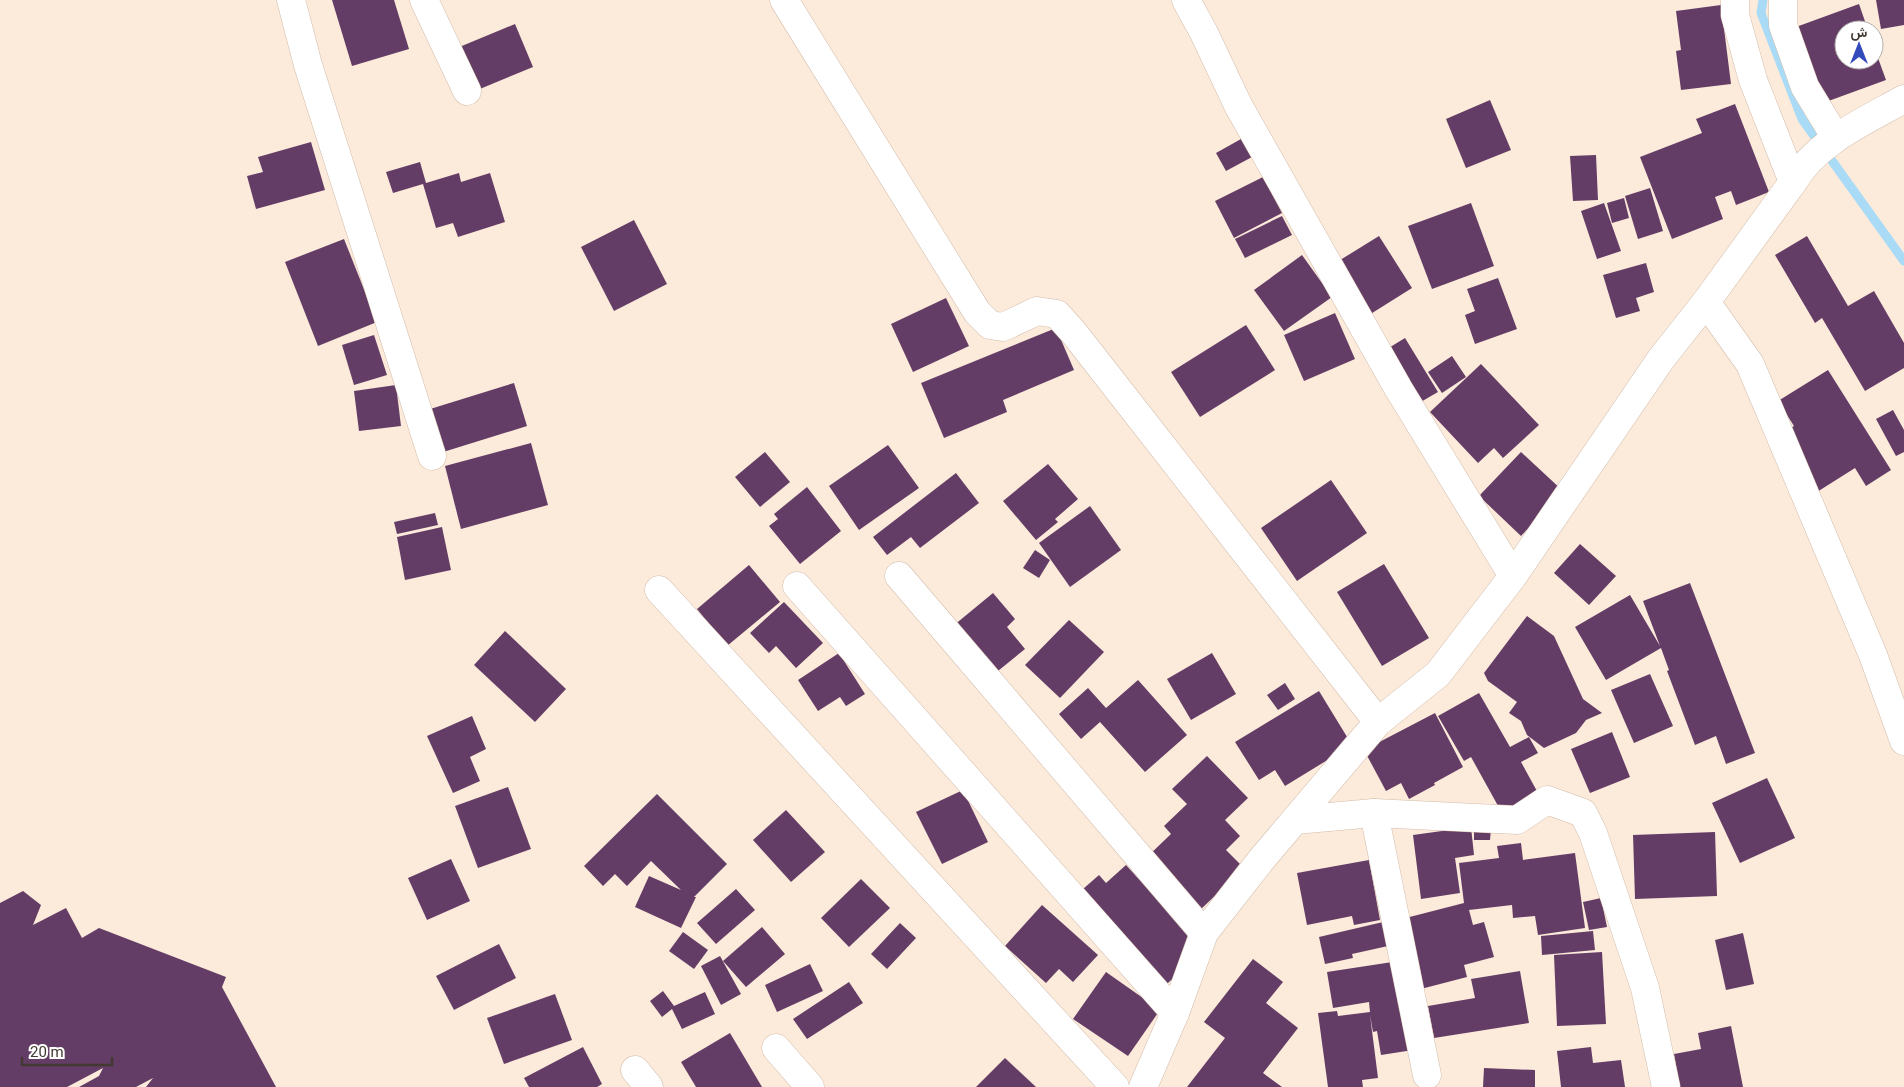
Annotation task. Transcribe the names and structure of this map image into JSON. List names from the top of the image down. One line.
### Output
{"scale_bar":"20 m","north":"top"}
